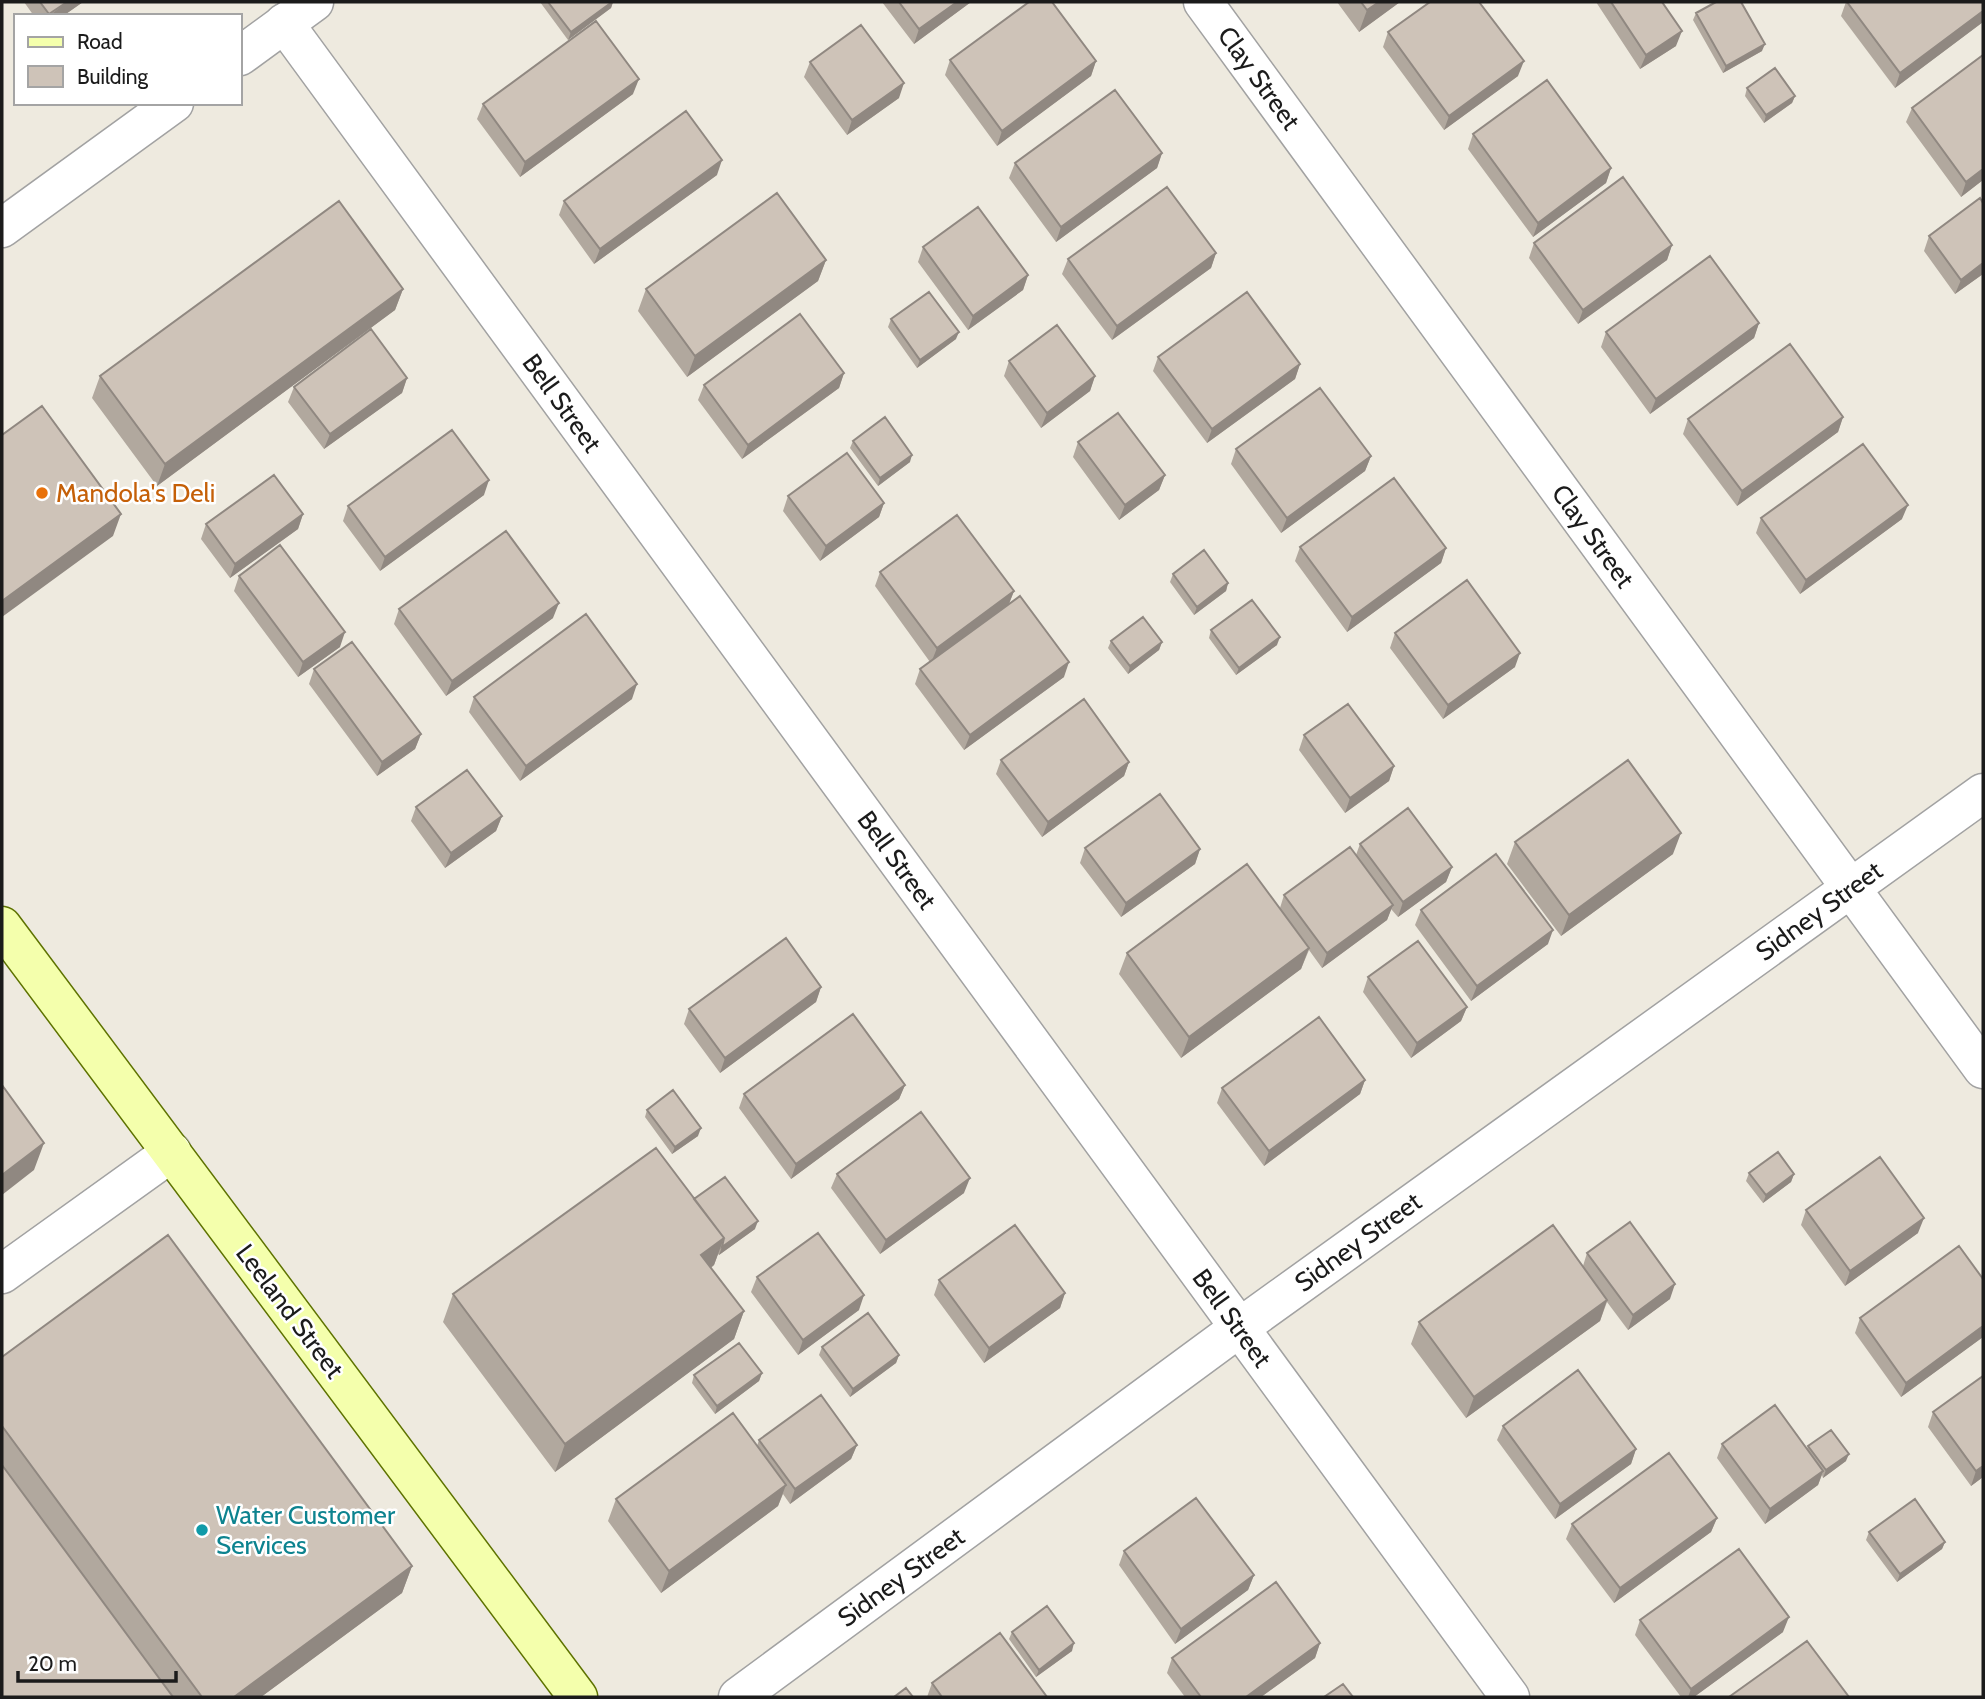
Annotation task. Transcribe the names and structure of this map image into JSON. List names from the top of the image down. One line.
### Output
{"streets":{"main road":["Leeland Street"],"street":["Clay Street","Bell Street","Sidney Street"]},"crossings":[["Clay Street","Sidney Street"],["Bell Street","Sidney Street"]],"places":["Mandola's Deli","Water Customer Services"],"legend":["Road","Building"],"scale_bar":"20 m"}
